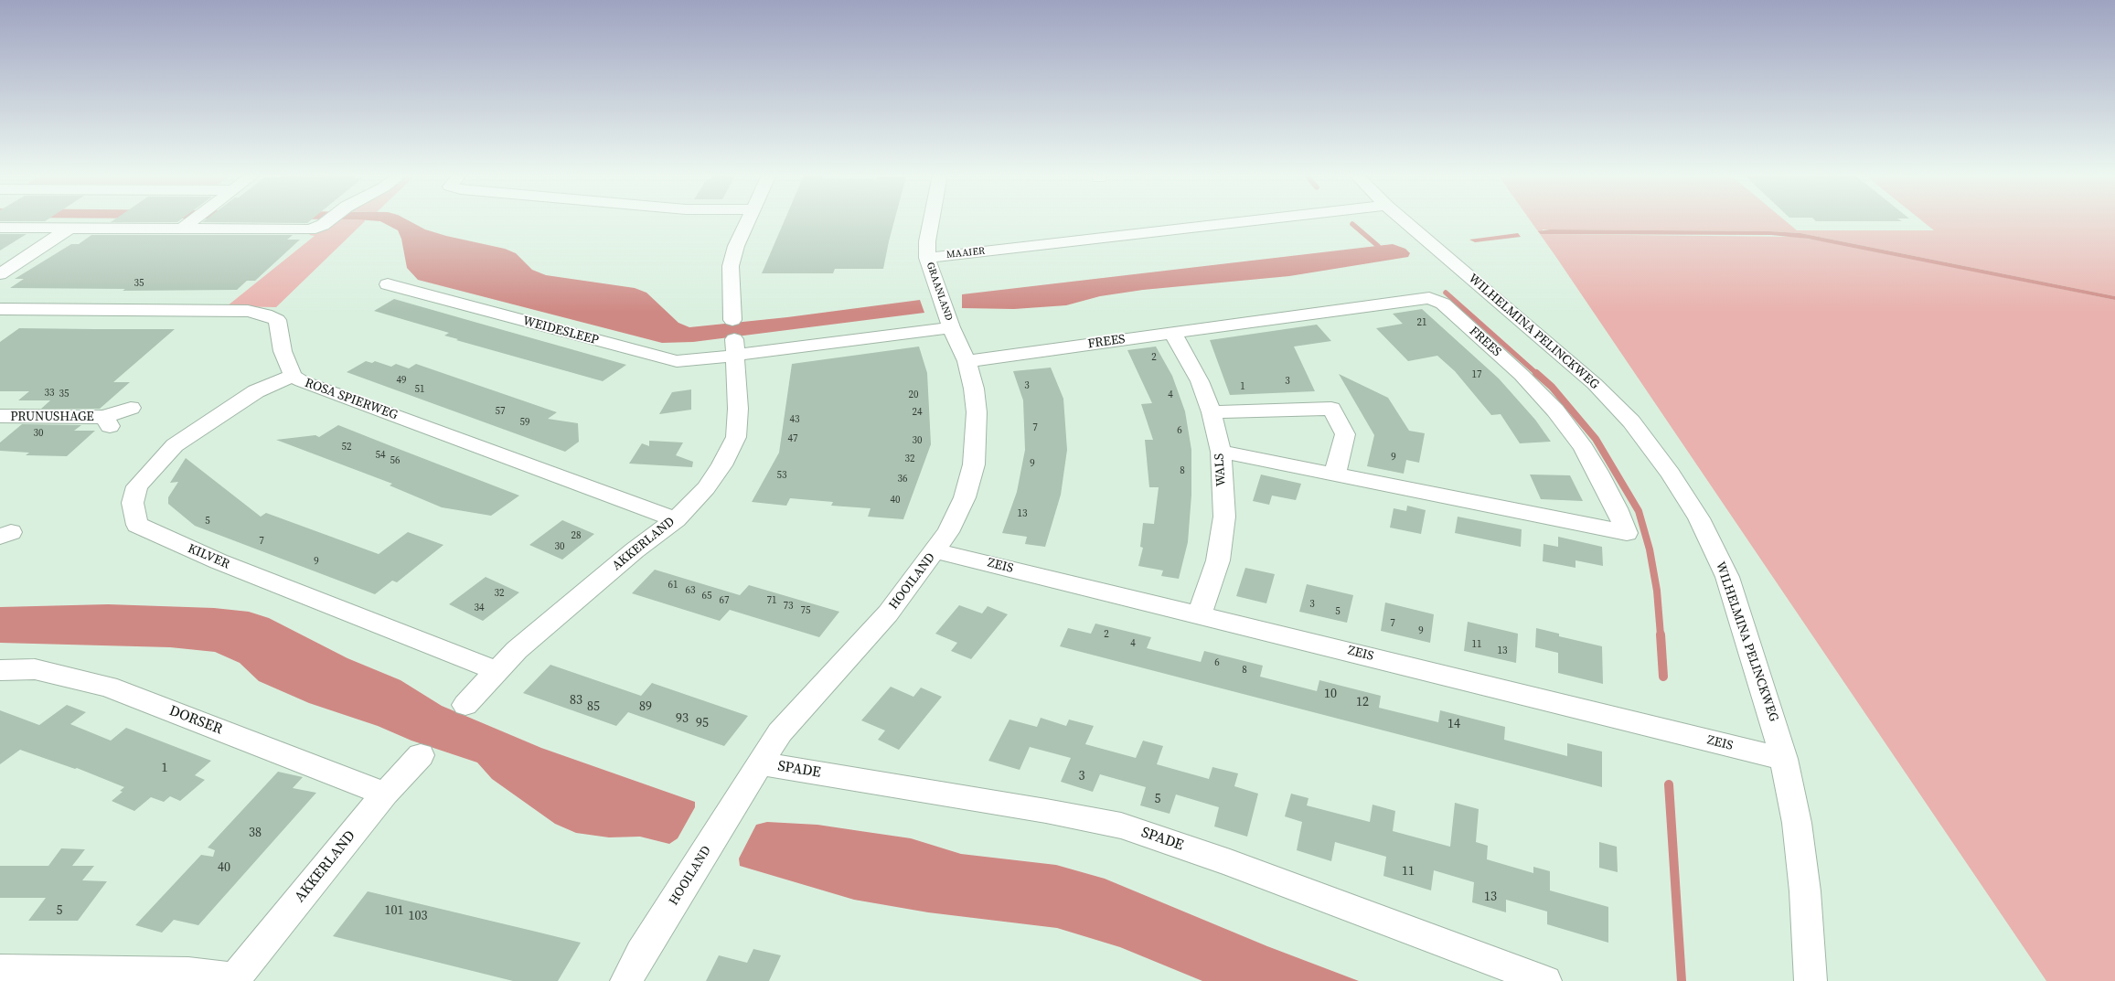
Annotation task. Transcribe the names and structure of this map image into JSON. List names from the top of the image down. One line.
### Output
{"streets":{"street":["MAAIER","GRAANLAND","WEIDESLEEP","WILHELMINA PELINCKWEG","FREES","ROSA SPIERWEG","PRUNUSHAGE","WALS","AKKERLAND","KILVER","ZEIS","HOOILAND","DORSER","SPADE"]},"crossings":[["MAAIER","GRAANLAND"],["GRAANLAND","HOOILAND"],["WEIDESLEEP","AKKERLAND"],["WILHELMINA PELINCKWEG","ZEIS"],["FREES","WALS"],["FREES","HOOILAND"],["ROSA SPIERWEG","AKKERLAND"],["ROSA SPIERWEG","KILVER"],["WALS","ZEIS"],["AKKERLAND","KILVER"],["AKKERLAND","DORSER"],["ZEIS","HOOILAND"],["HOOILAND","SPADE"]],"house_numbers":["35","21","2","17","49","3","3","1","51","33","35","20","4","57","24","43","59","7","6","30","47","30","52","54","9","32","56","9","8","53","36","40","13","5","28","7","30","9","61","63","32","65","67","71","3","73","34","75","5","7","9","2","4","11","13","6","8","10","83","12","85","89","93","95","14","1","3","5","38","40","11","13","5","101","103"]}
